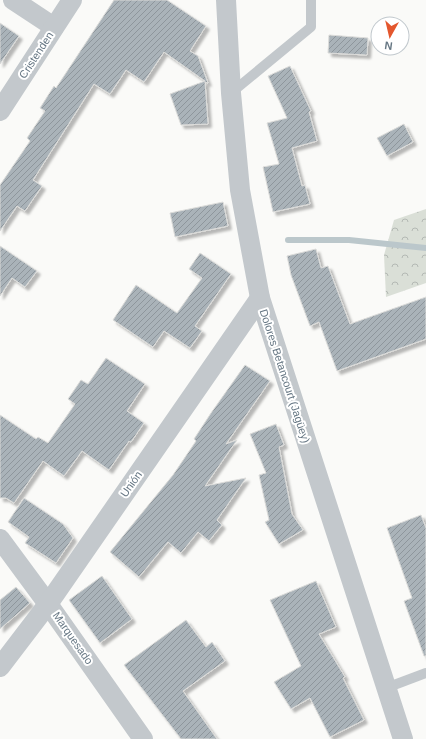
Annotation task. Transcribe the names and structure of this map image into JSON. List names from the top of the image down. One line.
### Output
{"streets":{"street":["Cristenden","Dolores Betancourt (Jagüey)","Unión","Marquesado"]},"crossings":[["Dolores Betancourt (Jagüey)","Unión"],["Unión","Marquesado"]],"north":"bottom"}
